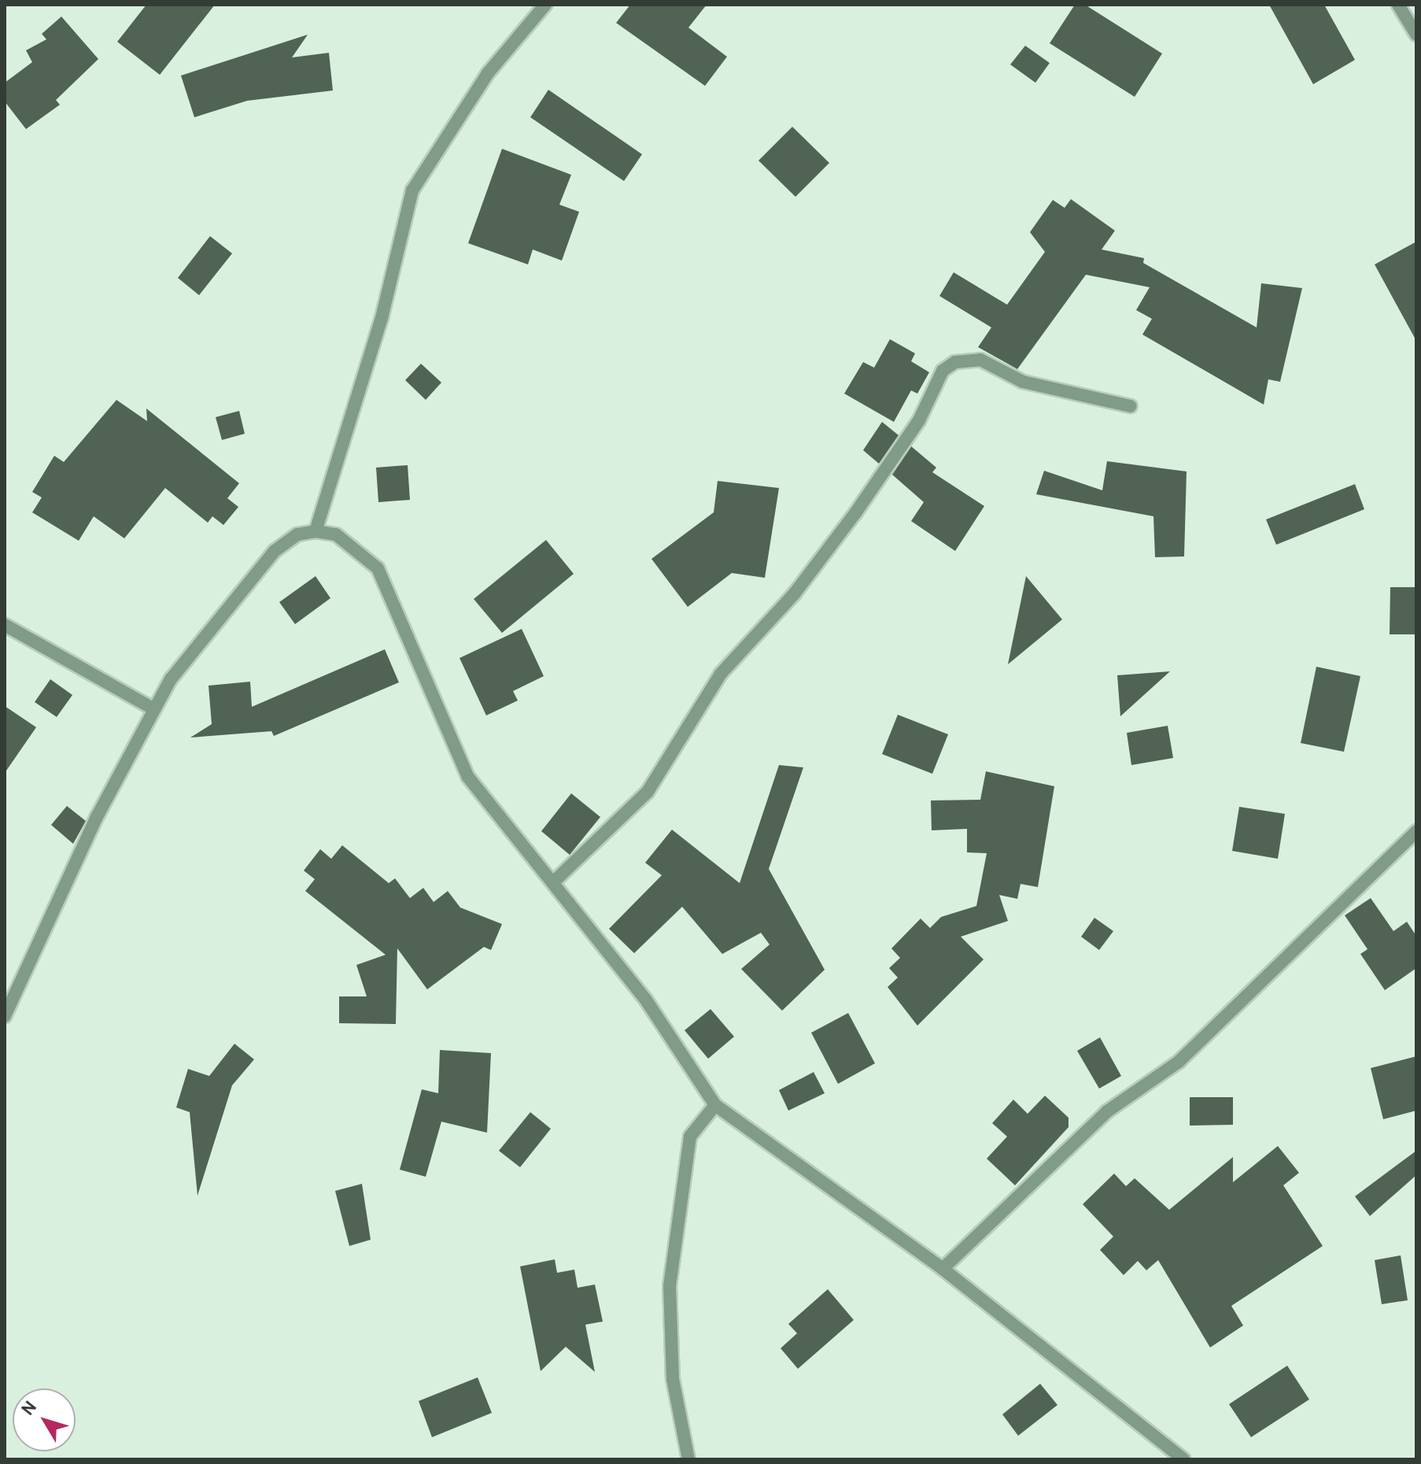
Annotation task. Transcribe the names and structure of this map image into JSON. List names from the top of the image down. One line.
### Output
{"north":"top left"}
